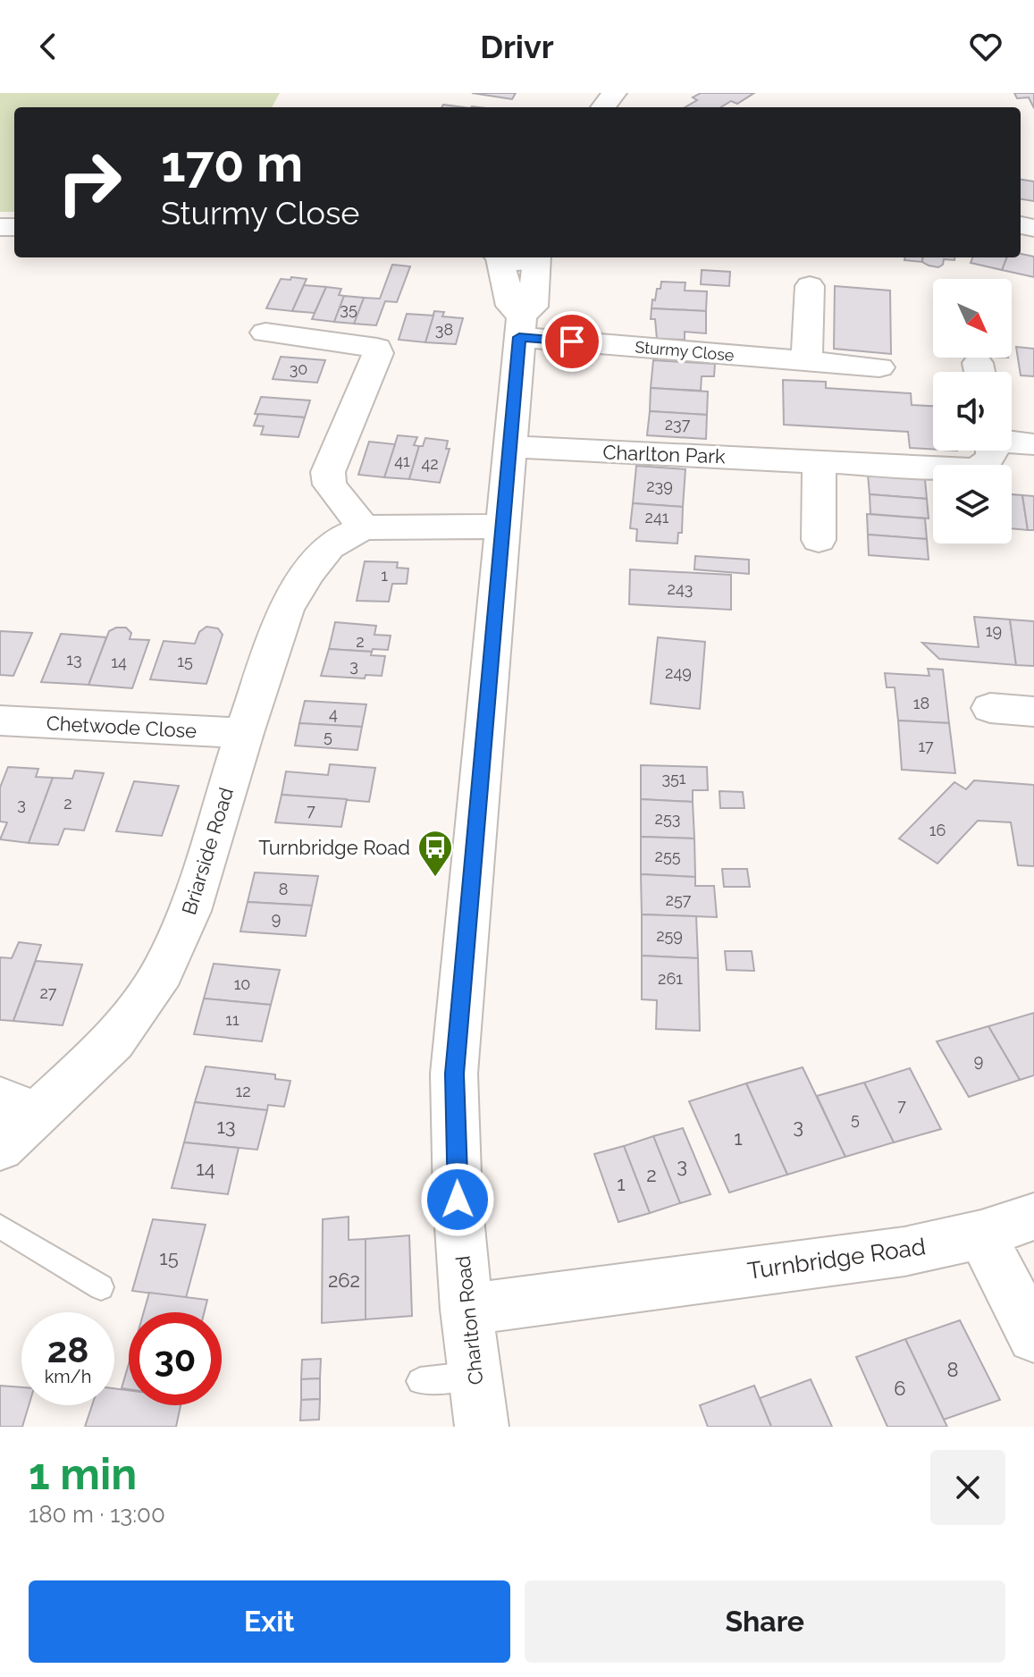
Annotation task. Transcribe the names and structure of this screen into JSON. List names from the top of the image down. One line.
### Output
{"streets":{"street":["Sturmy Close","Charlton Park","Chetwode Close","Briarside Road","Turnbridge Road","Charlton Road"]},"crossings":[["Sturmy Close","Charlton Road"],["Charlton Park","Charlton Road"],["Chetwode Close","Briarside Road"],["Briarside Road","Charlton Road"],["Turnbridge Road","Charlton Road"]],"places":{"bus stop":["Turnbridge Road"]},"house_numbers":["35","38","30","237","41","42","239","241","1","243","19","2","13","15","14","3","249","18","4","5","17","351","2","3","7","253","16","255","8","257","9","259","261","10","27","11","9","12","7","5","13","3","1","3","14","2","1","15","262","8","6"],"north":"bottom right","page":{"header":"Drivr","turn":["170 m","Sturmy Close"],"speed":"28 km/h","limit":"30","heading":["1 min","180 m · 13:00"],"buttons":["Exit","Share"]}}
